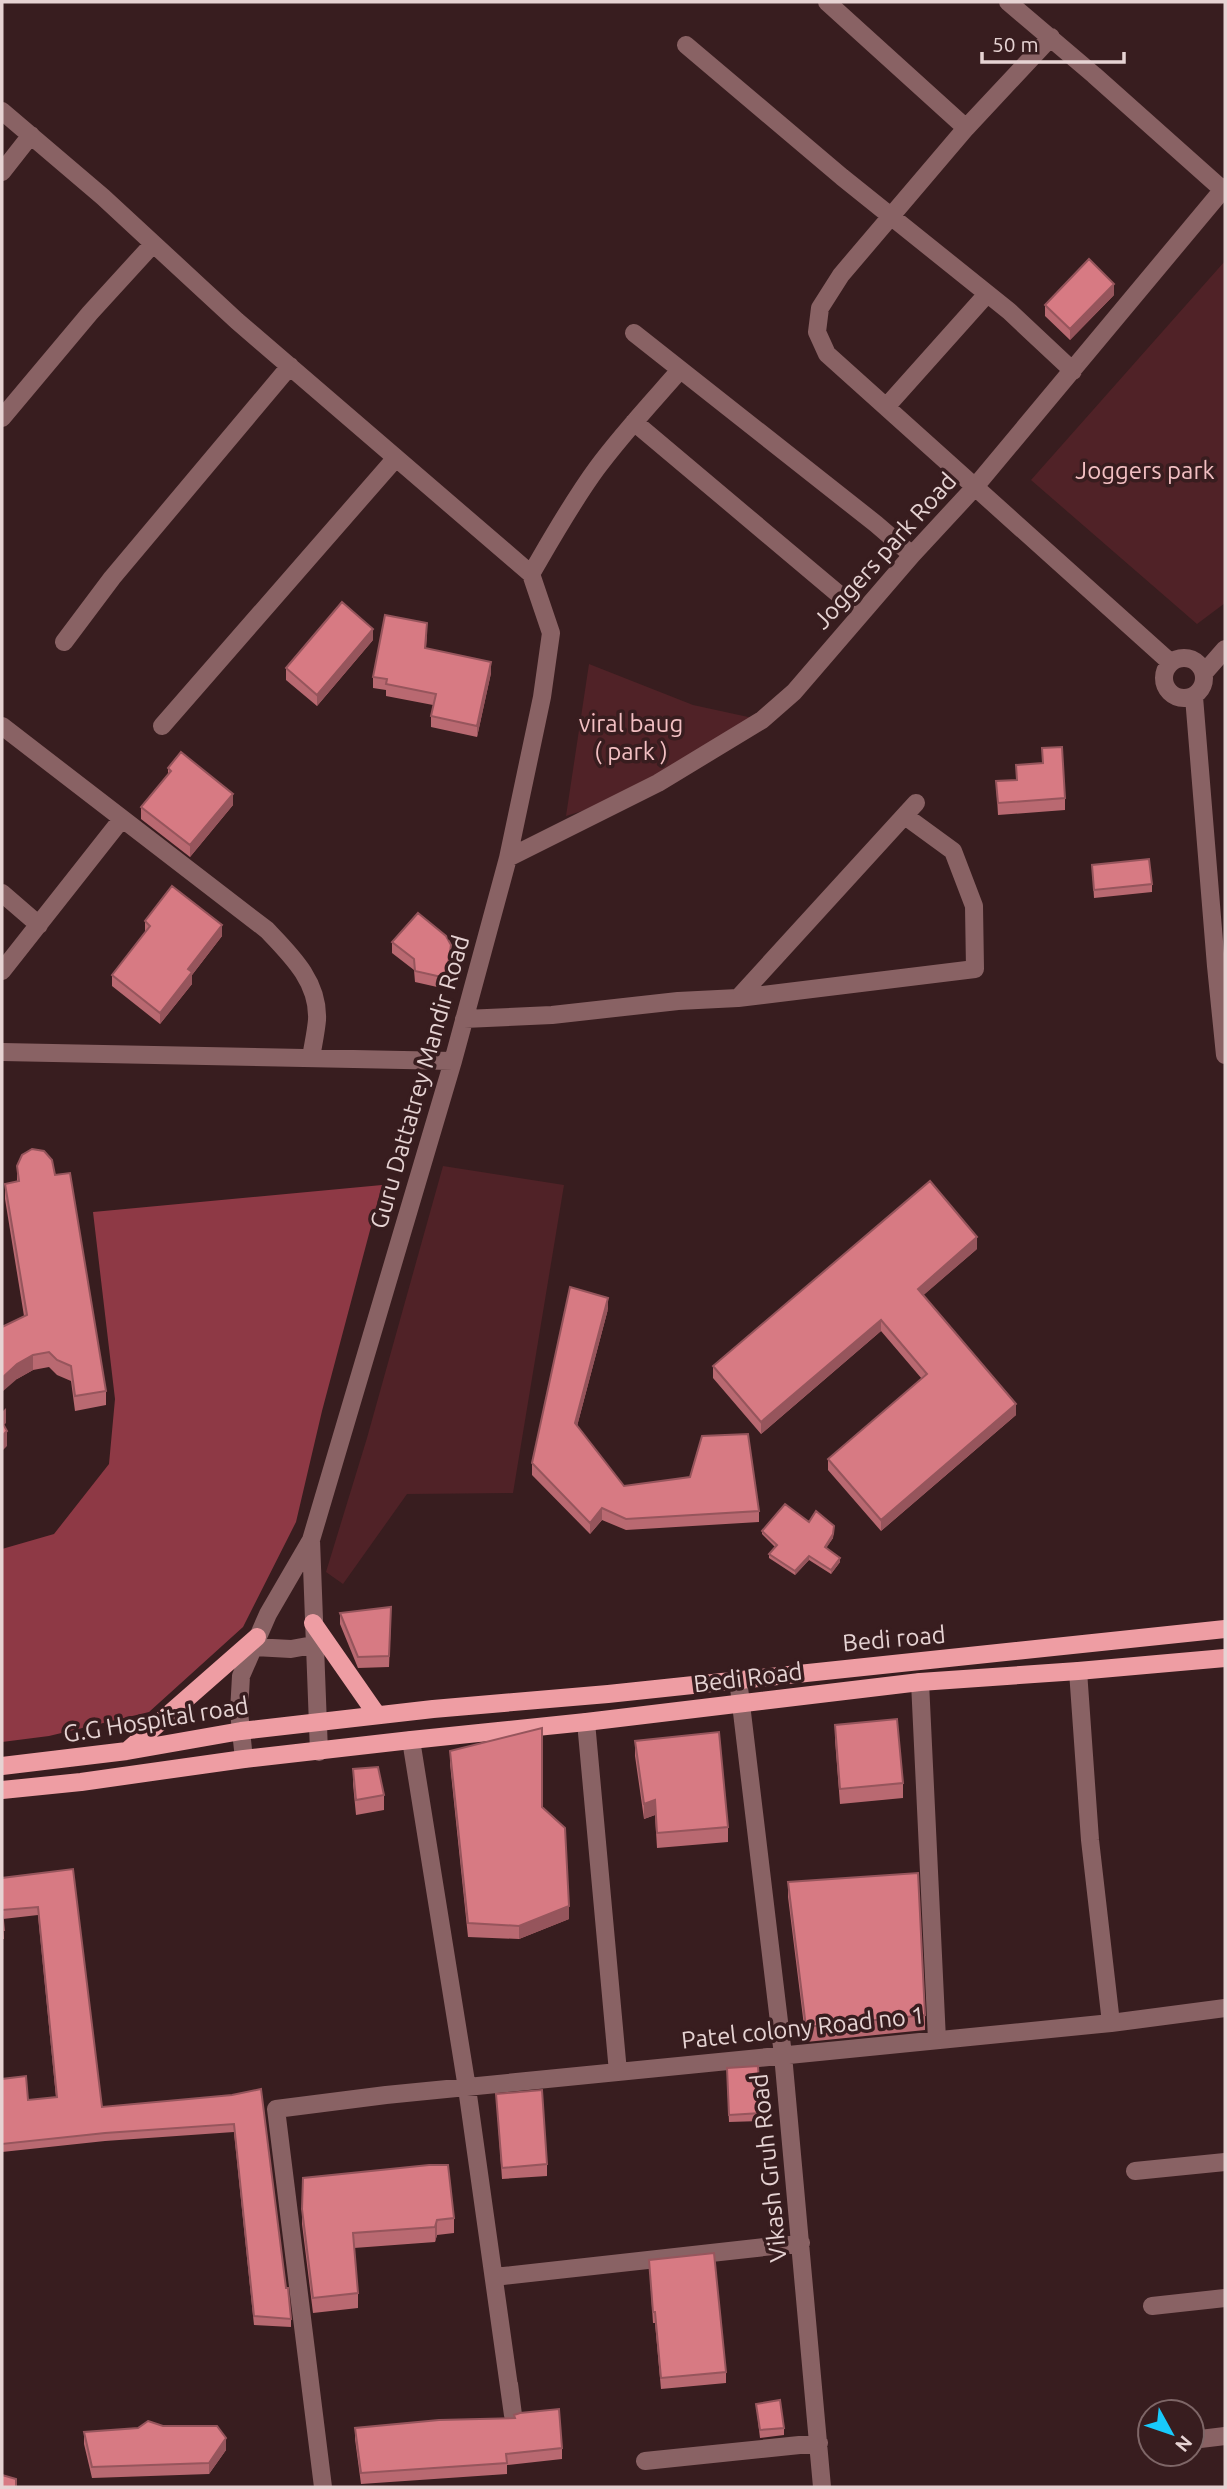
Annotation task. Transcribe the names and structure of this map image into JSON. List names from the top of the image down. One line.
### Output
{"streets":{"main road":["Bedi road","Bedi Road","G.G Hospital road"],"street":["Joggers park Road","Guru Dattatrey Mandir Road","Patel colony Road no 1","Vikash Gruh Road"]},"crossings":[["Joggers park Road","Guru Dattatrey Mandir Road"],["Guru Dattatrey Mandir Road","Bedi road"],["Guru Dattatrey Mandir Road","Bedi Road"],["Guru Dattatrey Mandir Road","G.G Hospital road"],["Bedi road","G.G Hospital road"],["Bedi road","Vikash Gruh Road"],["Bedi Road","G.G Hospital road"],["Bedi Road","Vikash Gruh Road"],["Patel colony Road no 1","Vikash Gruh Road"]],"parks":["Joggers park","viral baug ( park )"],"scale_bar":"50 m","north":"bottom right"}
